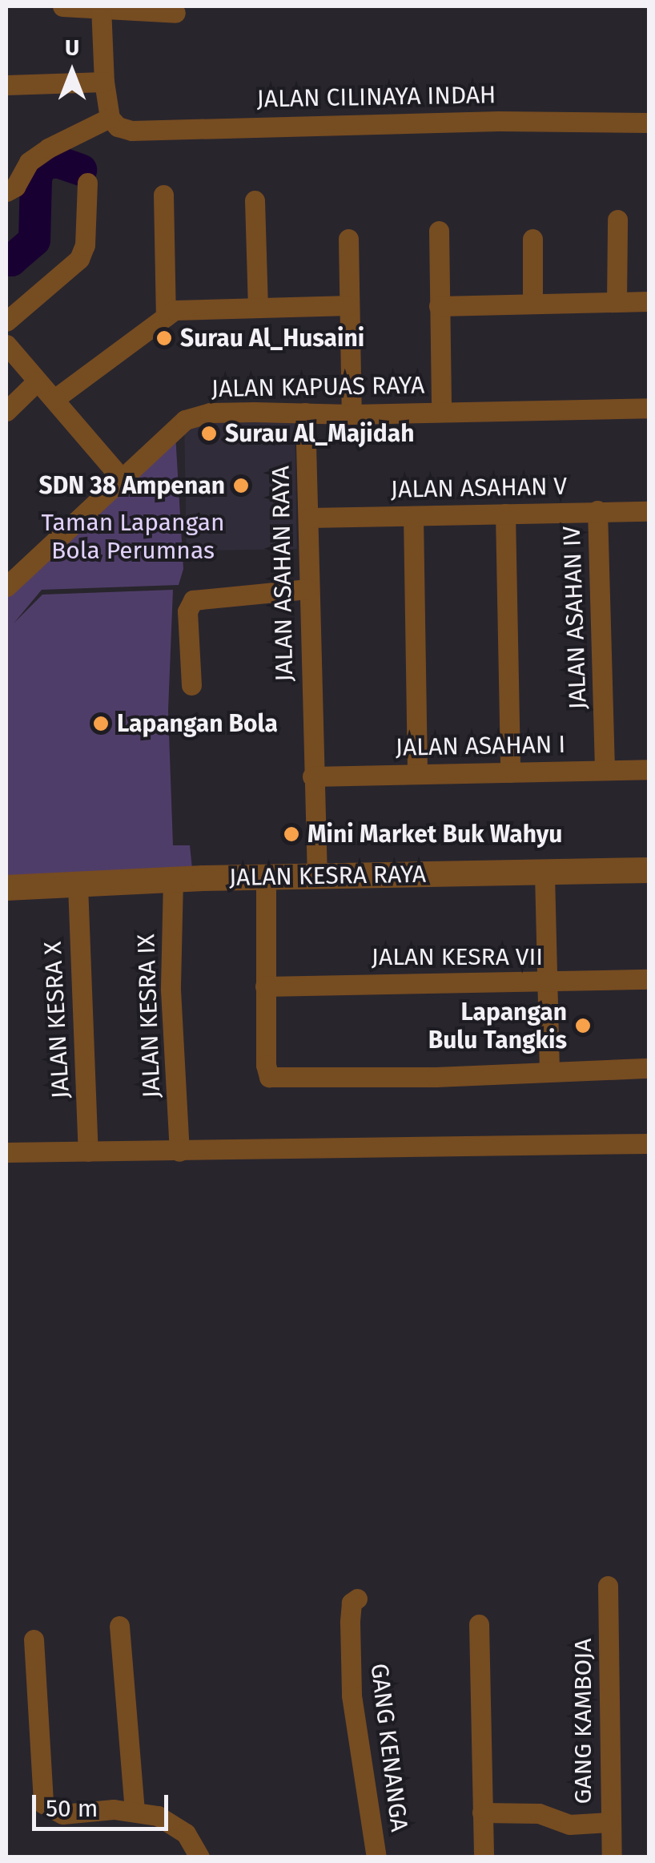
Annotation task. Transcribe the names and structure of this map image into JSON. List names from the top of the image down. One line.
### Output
{"streets":{"street":["JALAN CILINAYA INDAH","JALAN KAPUAS RAYA","JALAN ASAHAN V","JALAN ASAHAN RAYA","JALAN ASAHAN IV","JALAN ASAHAN I","JALAN KESRA RAYA","JALAN KESRA VII","JALAN KESRA IX","JALAN KESRA X","GANG KAMBOJA","GANG KENANGA"]},"crossings":[["JALAN KAPUAS RAYA","JALAN ASAHAN RAYA"],["JALAN ASAHAN V","JALAN ASAHAN RAYA"],["JALAN ASAHAN V","JALAN ASAHAN IV"],["JALAN ASAHAN RAYA","JALAN ASAHAN I"],["JALAN ASAHAN RAYA","JALAN KESRA RAYA"],["JALAN ASAHAN IV","JALAN ASAHAN I"],["JALAN KESRA RAYA","JALAN KESRA IX"],["JALAN KESRA RAYA","JALAN KESRA X"]],"parks":["Taman Lapangan Bola Perumnas"],"places":["Surau Al_Husaini","Surau Al_Majidah","SDN 38 Ampenan","Lapangan Bola","Mini Market Buk Wahyu","Lapangan Bulu Tangkis"],"scale_bar":"50 m","north":"top"}
